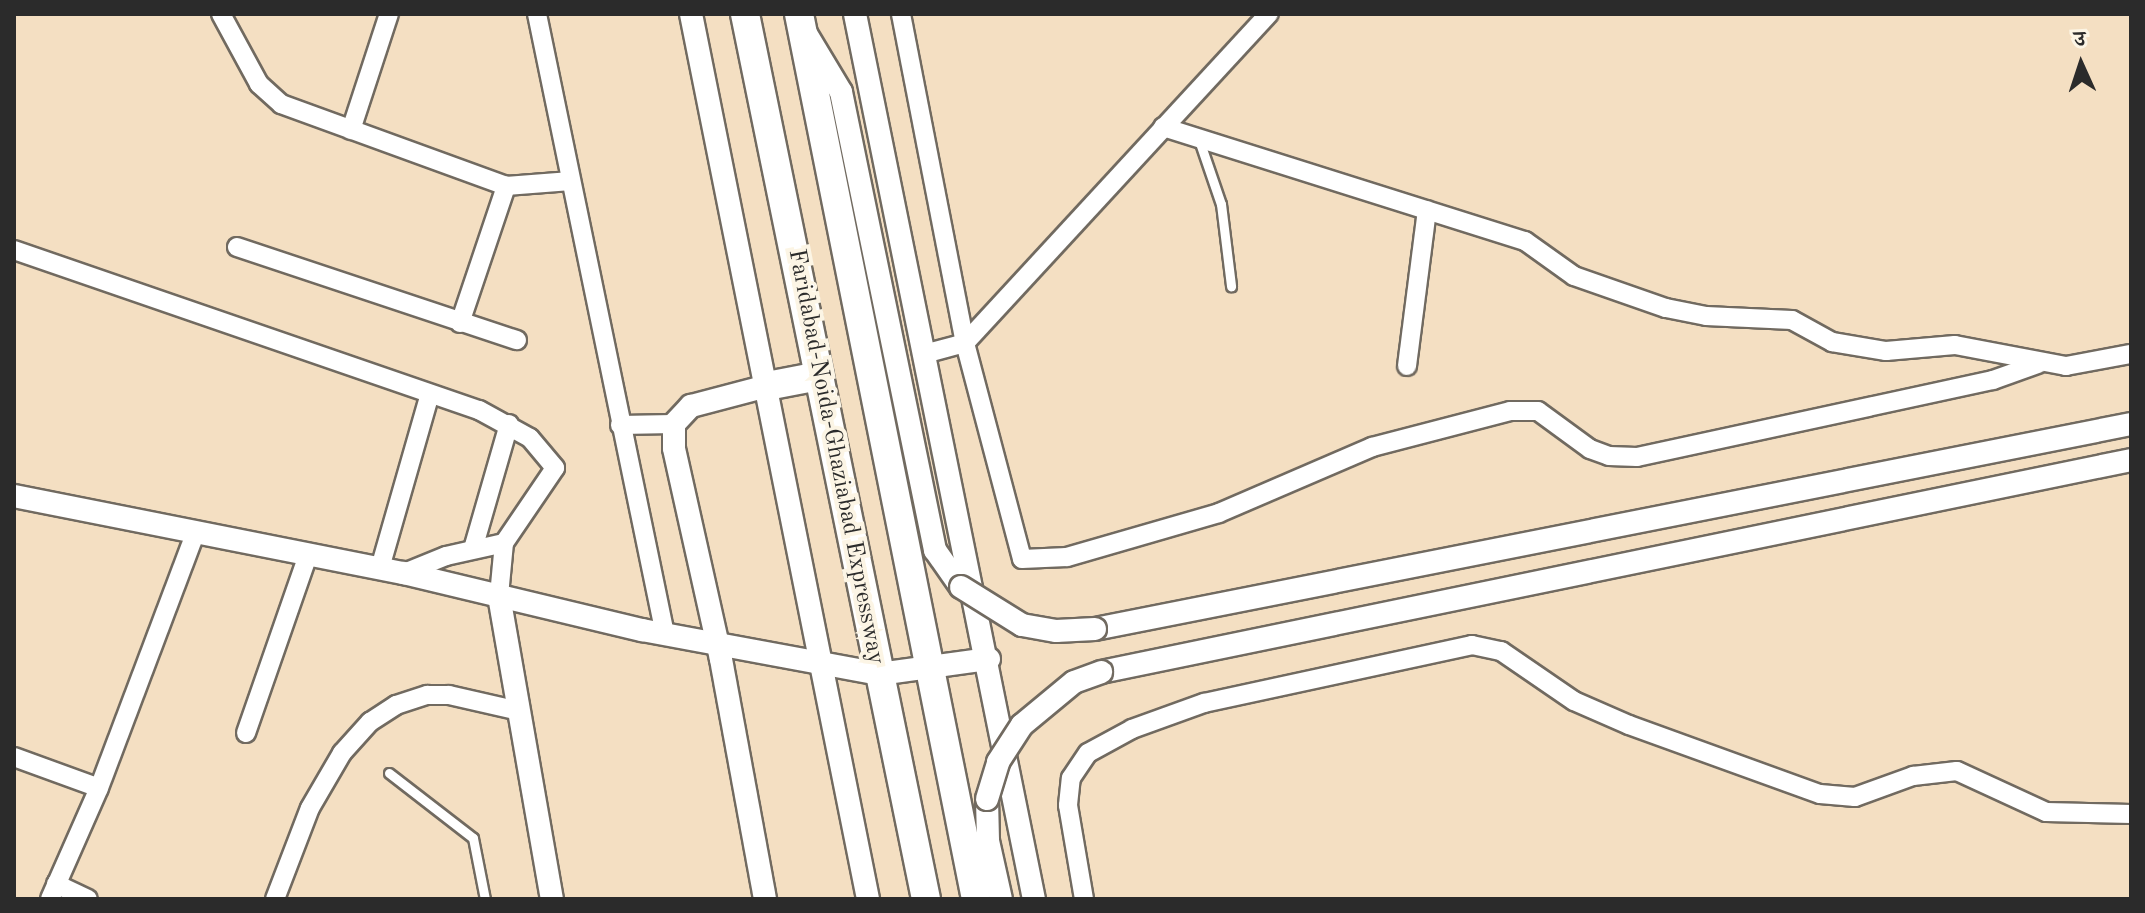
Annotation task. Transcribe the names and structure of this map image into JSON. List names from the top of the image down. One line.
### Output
{"streets":{"main road":["Faridabad-Noida-Ghaziabad Expressway"]},"north":"top"}
